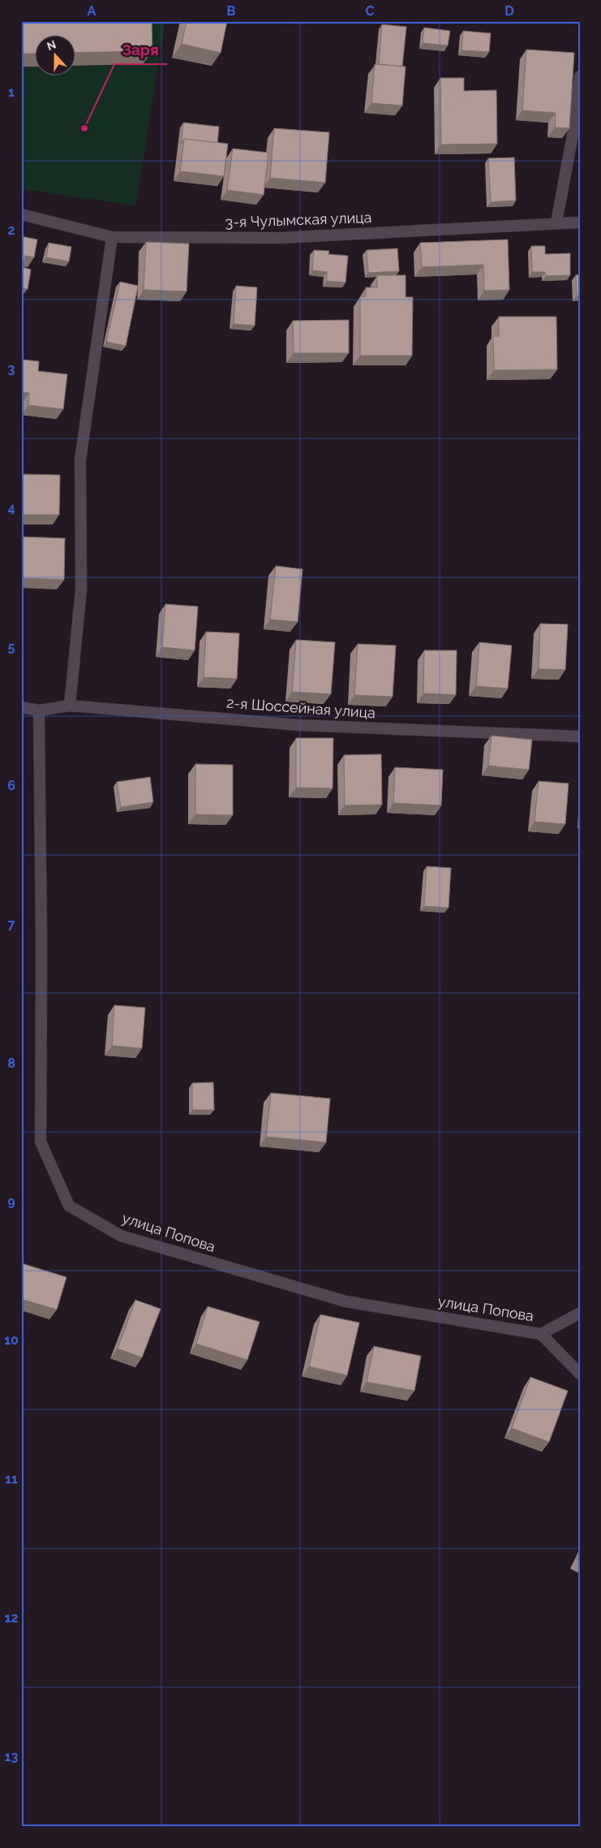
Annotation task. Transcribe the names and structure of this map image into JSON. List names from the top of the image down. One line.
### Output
{"streets":{"street":["3-я Чулымская улица","2-я Шоссейная улица","улица Попова"]},"crossings":[["2-я Шоссейная улица","улица Попова"]],"places":["Заря"],"north":"top","grid":{"columns":["A","B","C","D"],"rows":["1","2","3","4","5","6","7","8","9","10","11","12","13"]}}
